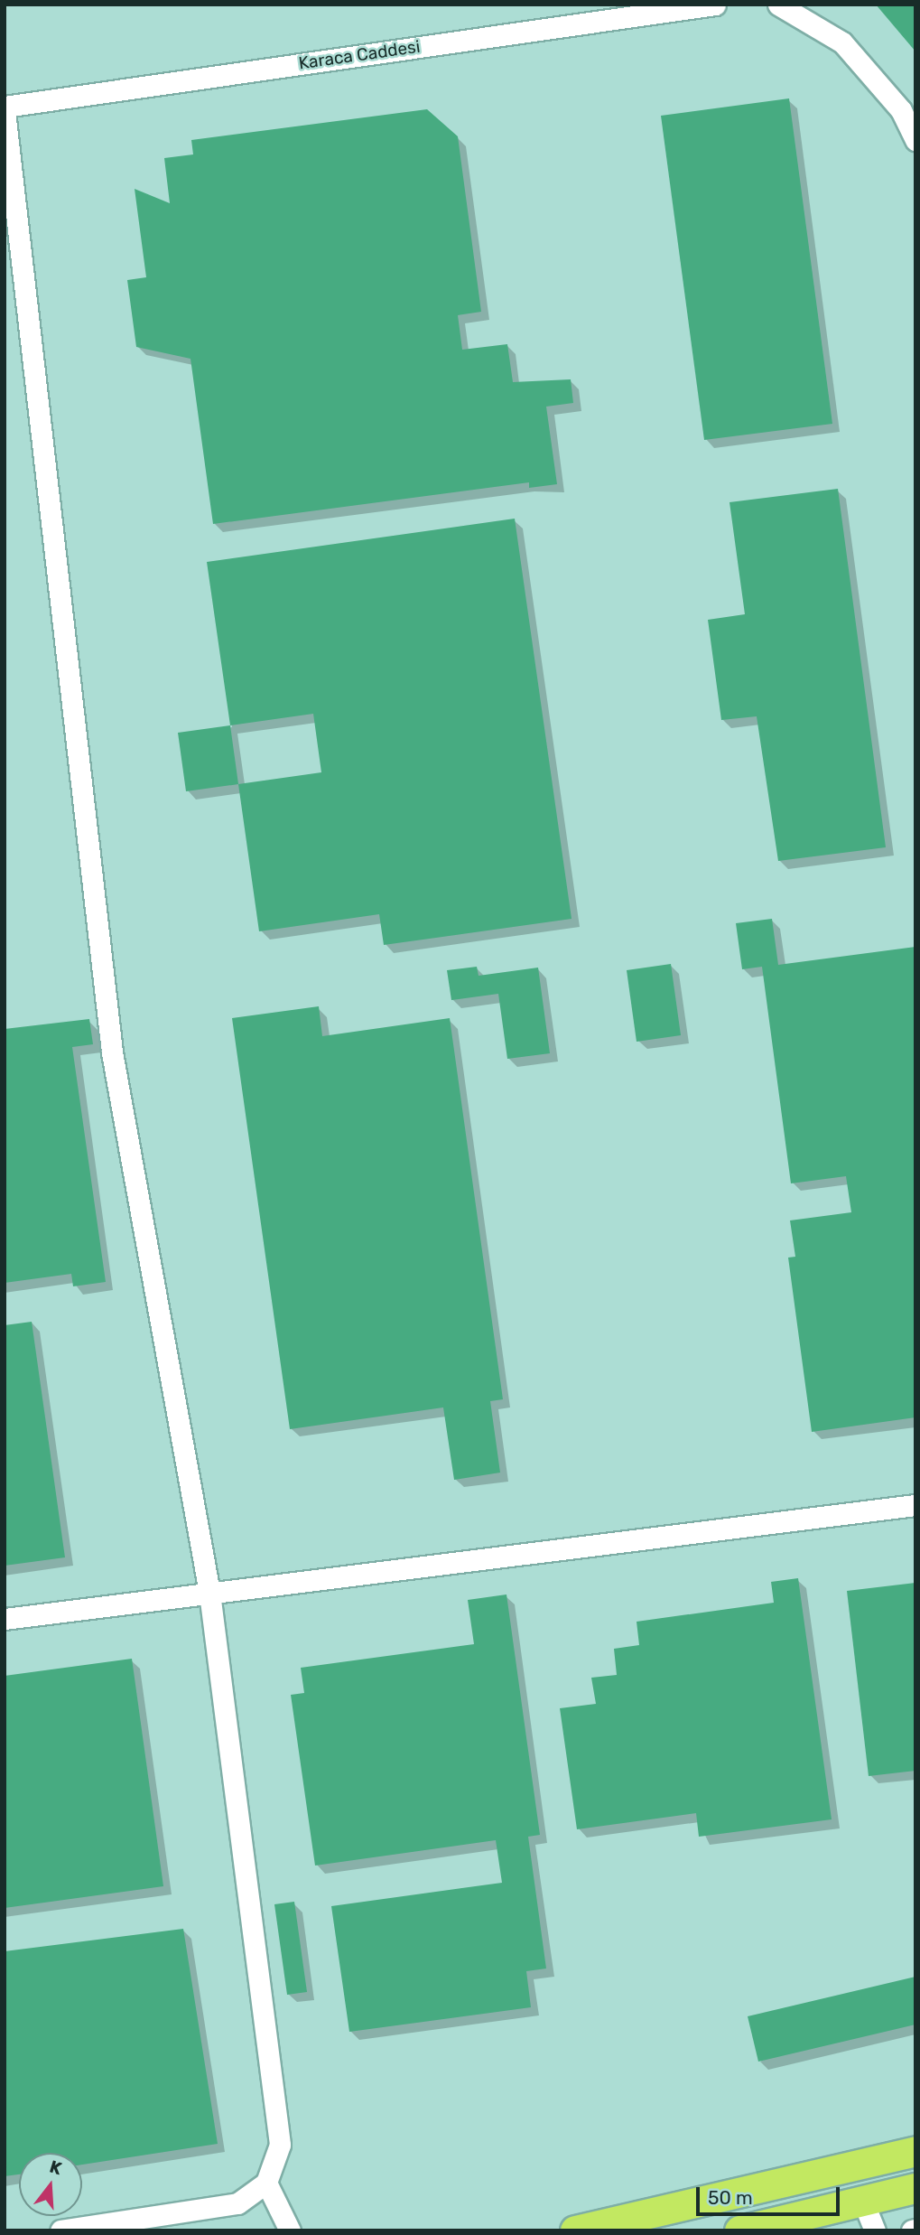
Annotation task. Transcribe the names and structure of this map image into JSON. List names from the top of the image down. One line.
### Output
{"streets":{"street":["Karaca Caddesi"]},"scale_bar":"50 m","north":"top"}
